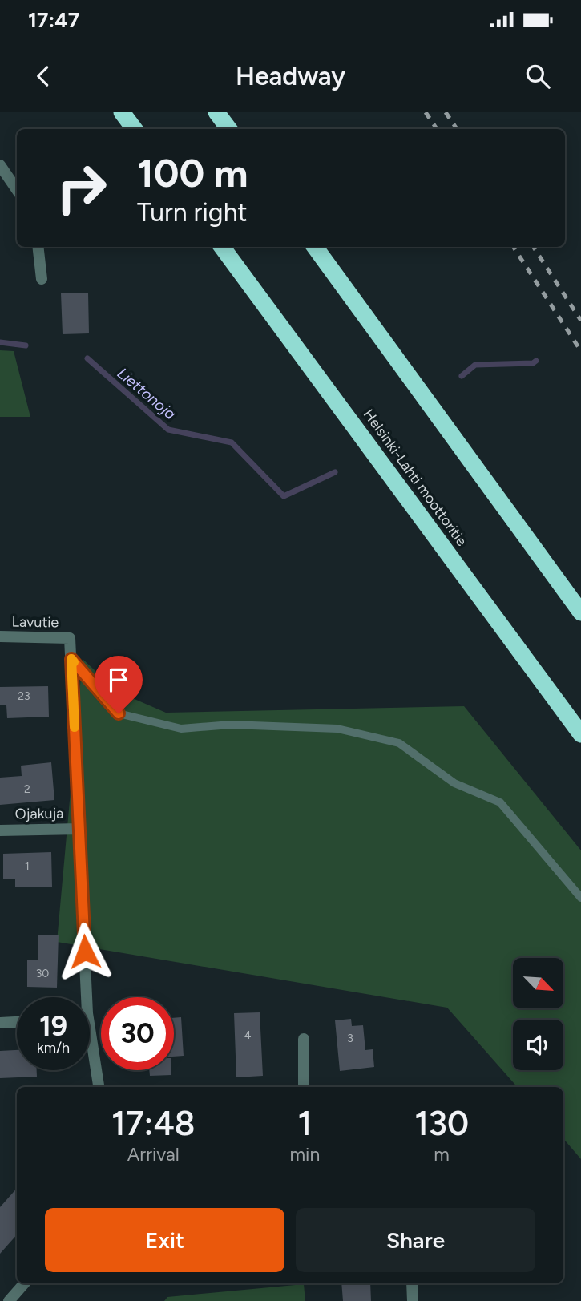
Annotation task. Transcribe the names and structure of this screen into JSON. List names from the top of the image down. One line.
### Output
{"streets":{"highway":["Helsinki-Lahti moottoritie"],"street":["Lavutie","Ojakuja"]},"water":["Liettonoja"],"house_numbers":["23","2","1","30","4","3"],"north":"bottom right","page":{"status":"17:47","header":"Headway","turn":["100 m","Turn right"],"speed":"19 km/h","limit":"30","eta":["17:48","Arrival","1","min","130","m"],"buttons":["Exit","Share"]}}
